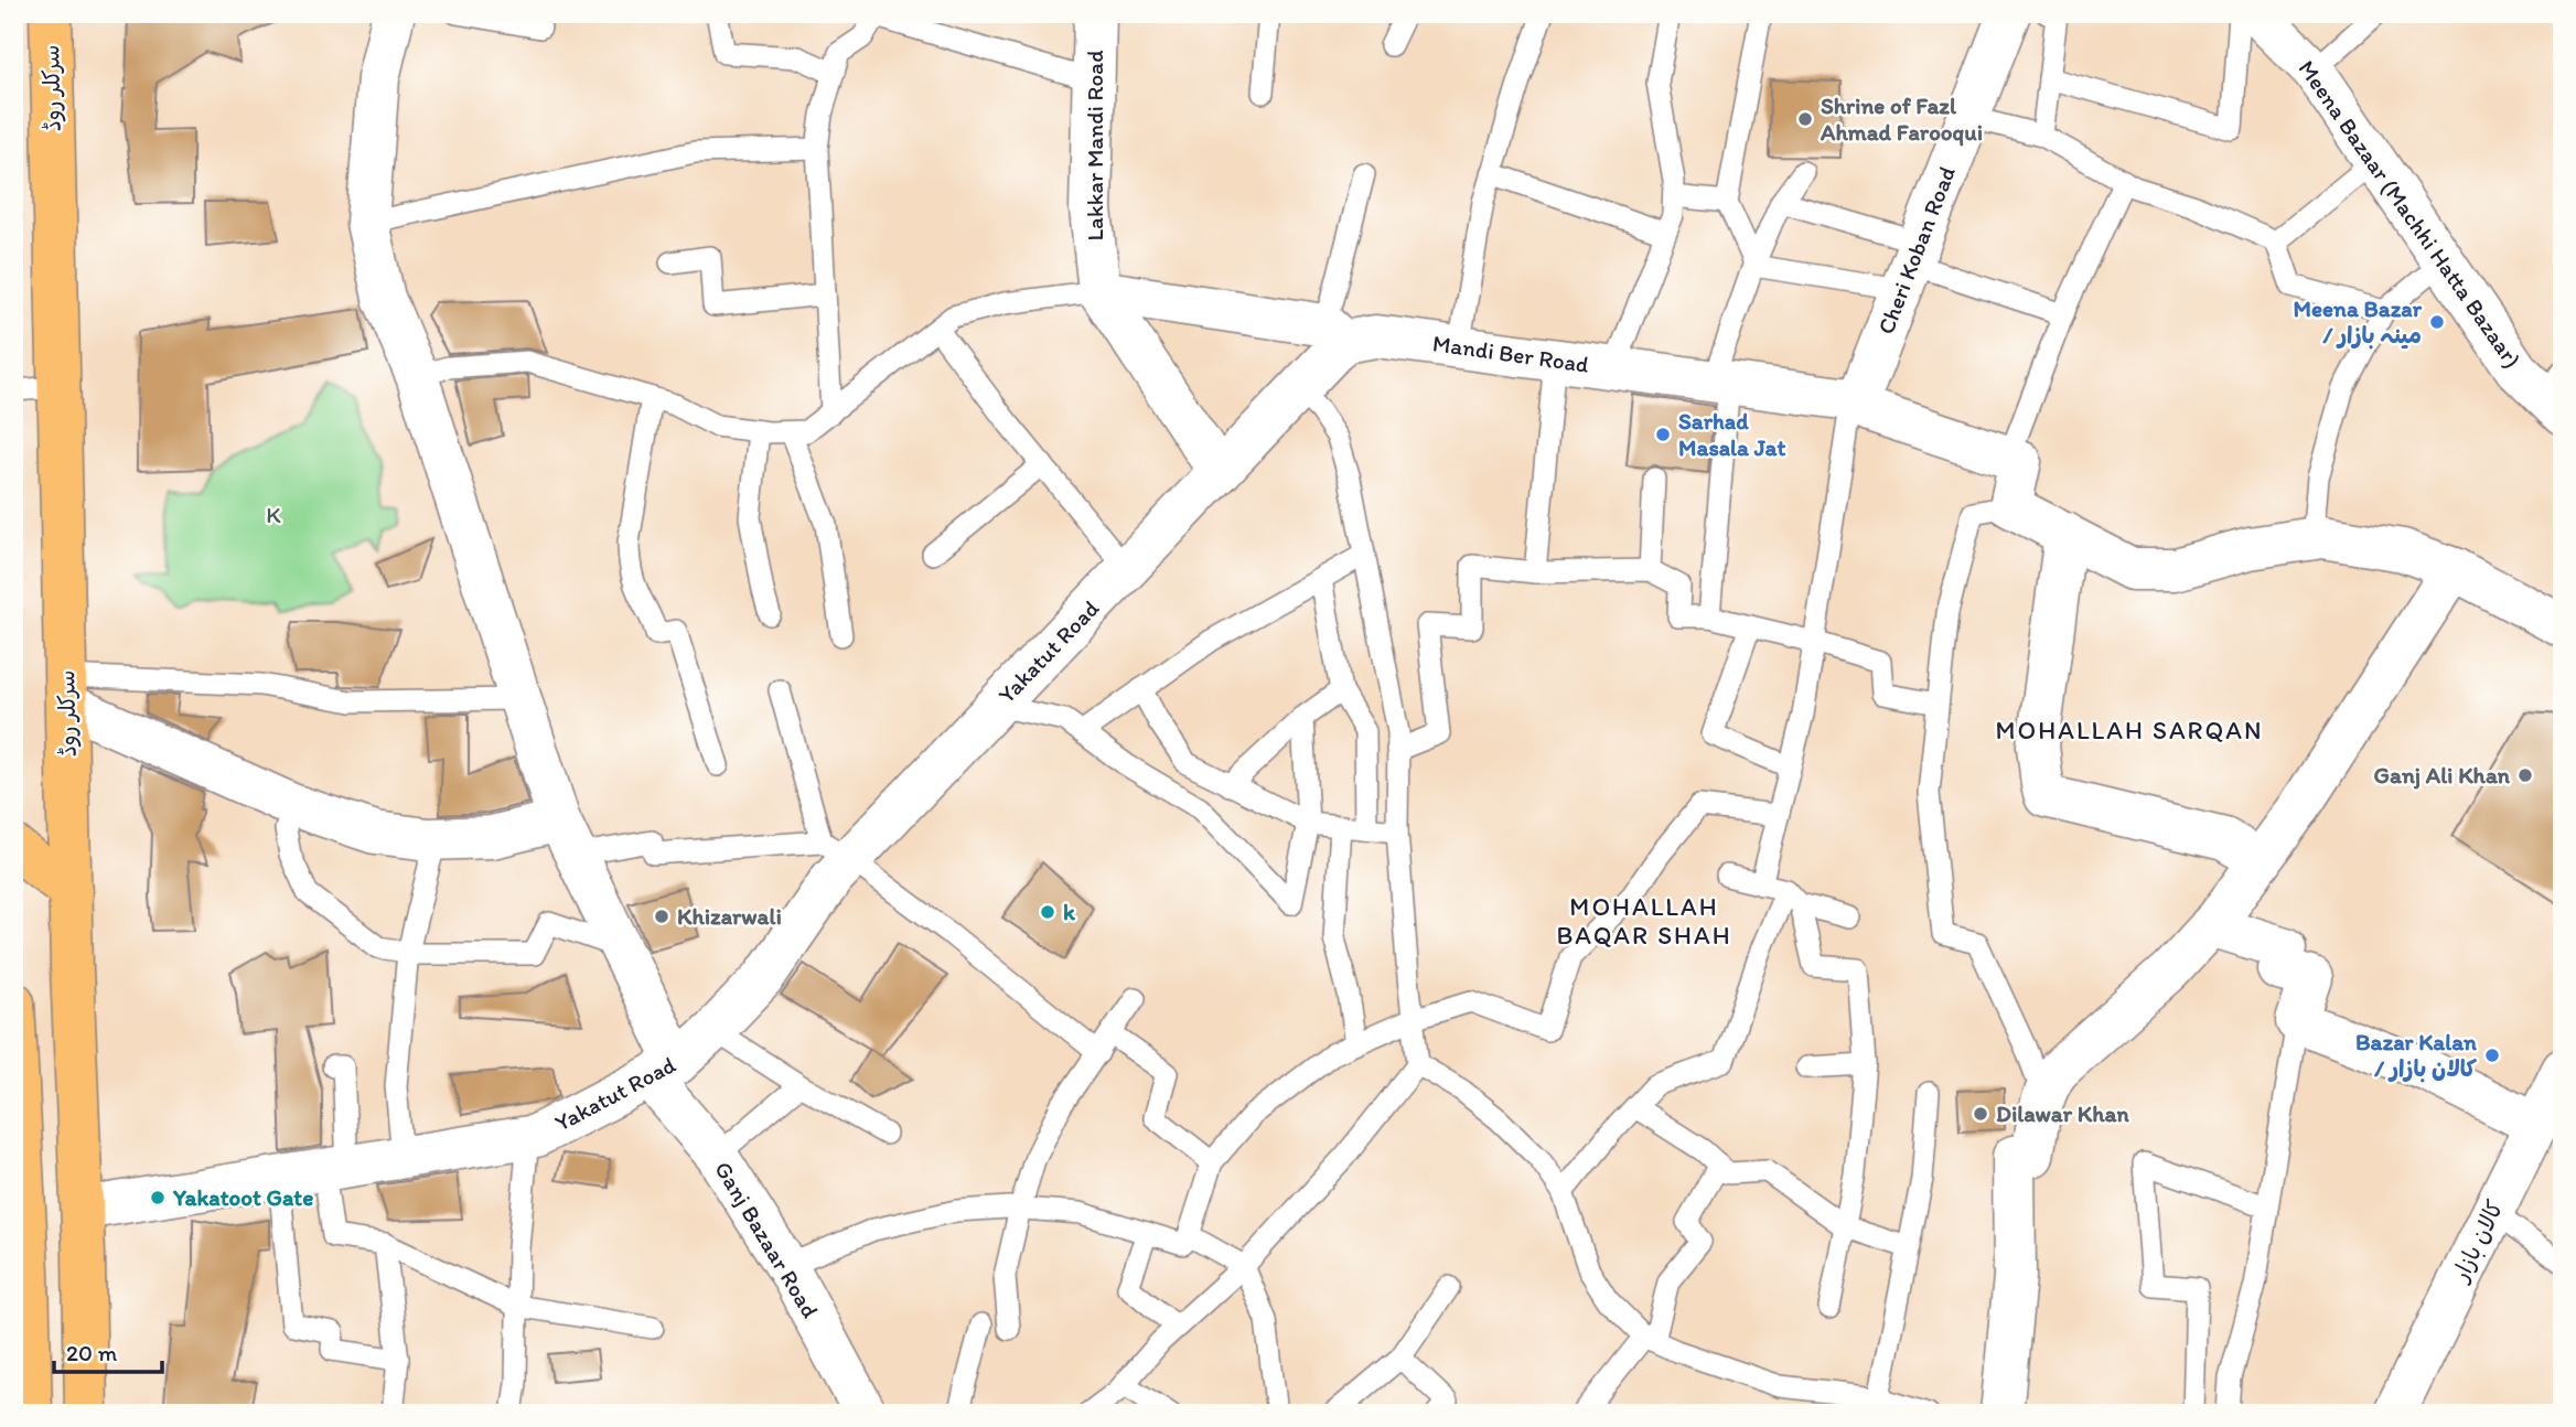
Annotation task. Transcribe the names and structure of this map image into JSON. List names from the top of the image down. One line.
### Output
{"streets":{"main road":["سرکلر روڈ"],"street":["Lakkar Mandi Road","Meena Bazaar (Machhi Hatta Bazaar)","Cheri Koban Road","Mandi Ber Road","Yakatut Road","Ganj Bazaar Road","کالان بازار"]},"crossings":[["سرکلر روڈ","Yakatut Road"],["Lakkar Mandi Road","Mandi Ber Road"],["Lakkar Mandi Road","Yakatut Road"],["Cheri Koban Road","Mandi Ber Road"],["Yakatut Road","Ganj Bazaar Road"]],"districts":["MOHALLAH SARQAN","MOHALLAH BAQAR SHAH"],"parks":["K"],"places":["Shrine of Fazl Ahmad Farooqui","Meena Bazar / مينہ بازار","Sarhad Masala Jat","Ganj Ali Khan","k","Khizarwali","Bazar Kalan / کالان بازار","Dilawar Khan","Yakatoot Gate"],"scale_bar":"20 m"}
